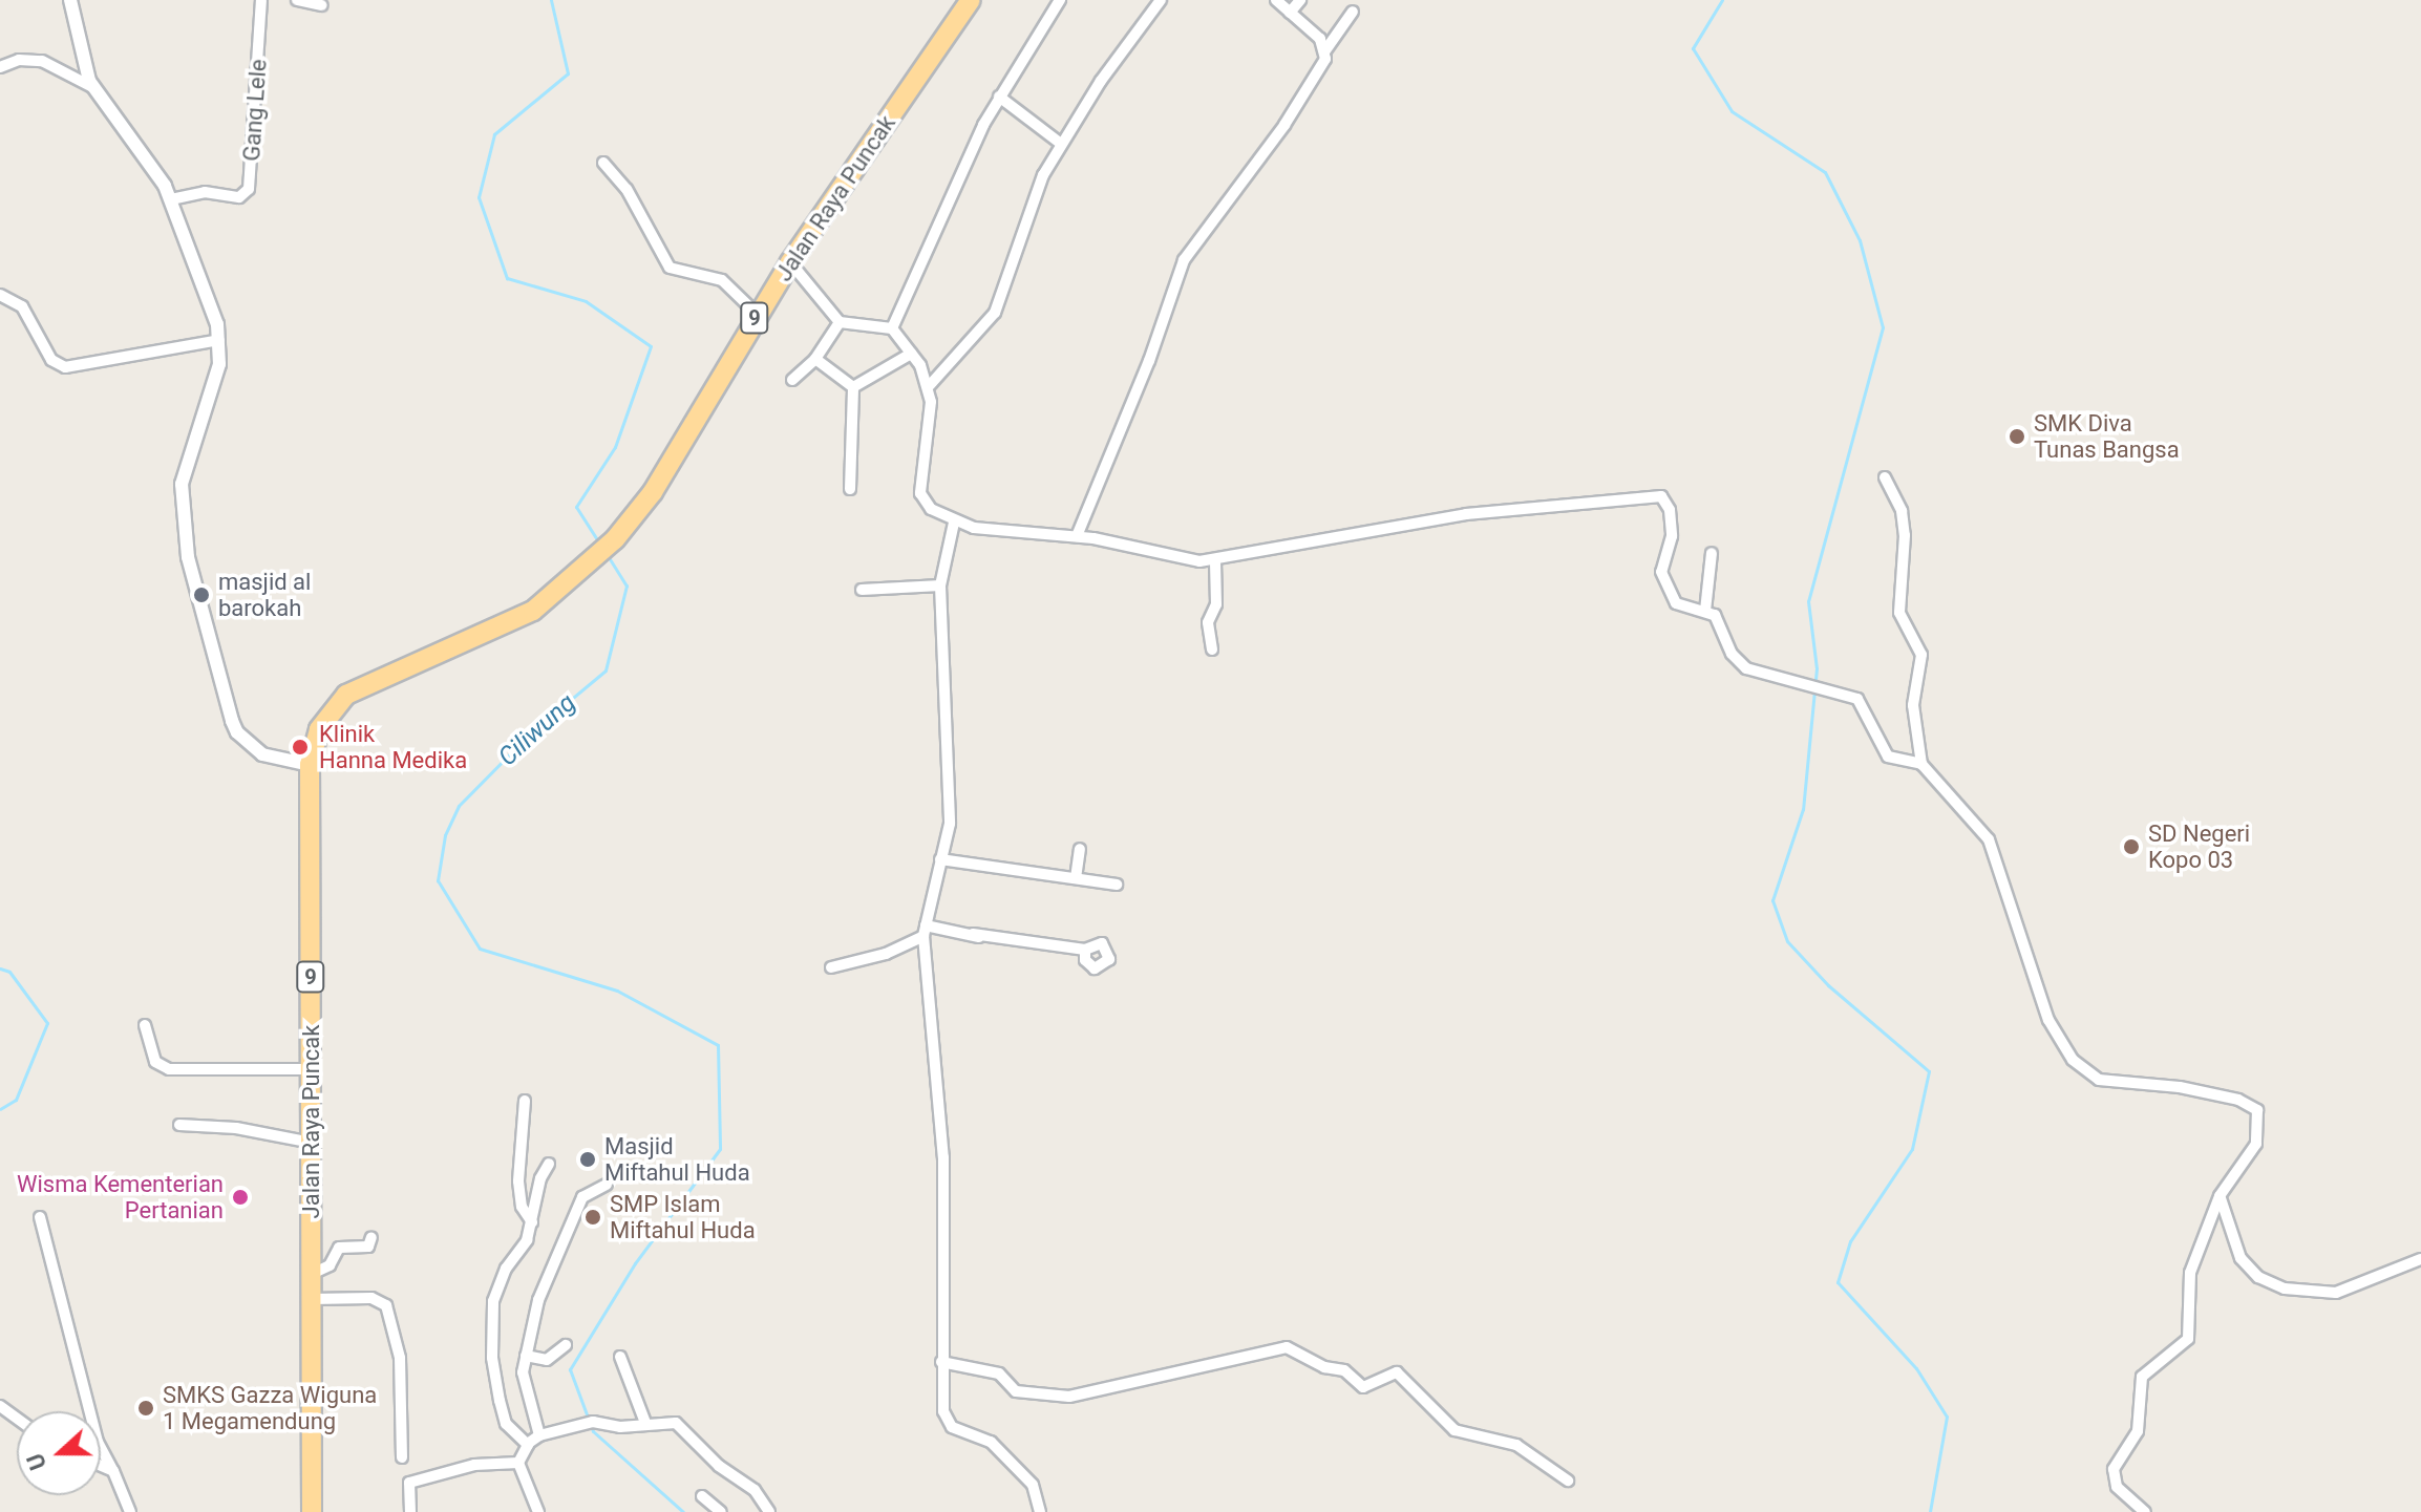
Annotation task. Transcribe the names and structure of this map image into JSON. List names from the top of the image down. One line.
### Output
{"streets":{"highway":["Jalan Raya Puncak","9"],"street":["Gang Lele"]},"water":["Ciliwung"],"places":["SMK Diva Tunas Bangsa","masjid al barokah","Klinik Hanna Medika","SD Negeri Kopo 03","Masjid Miftahul Huda","Wisma Kementerian Pertanian","SMP Islam Miftahul Huda","SMKS Gazza Wiguna 1 Megamendung"],"north":"left"}
